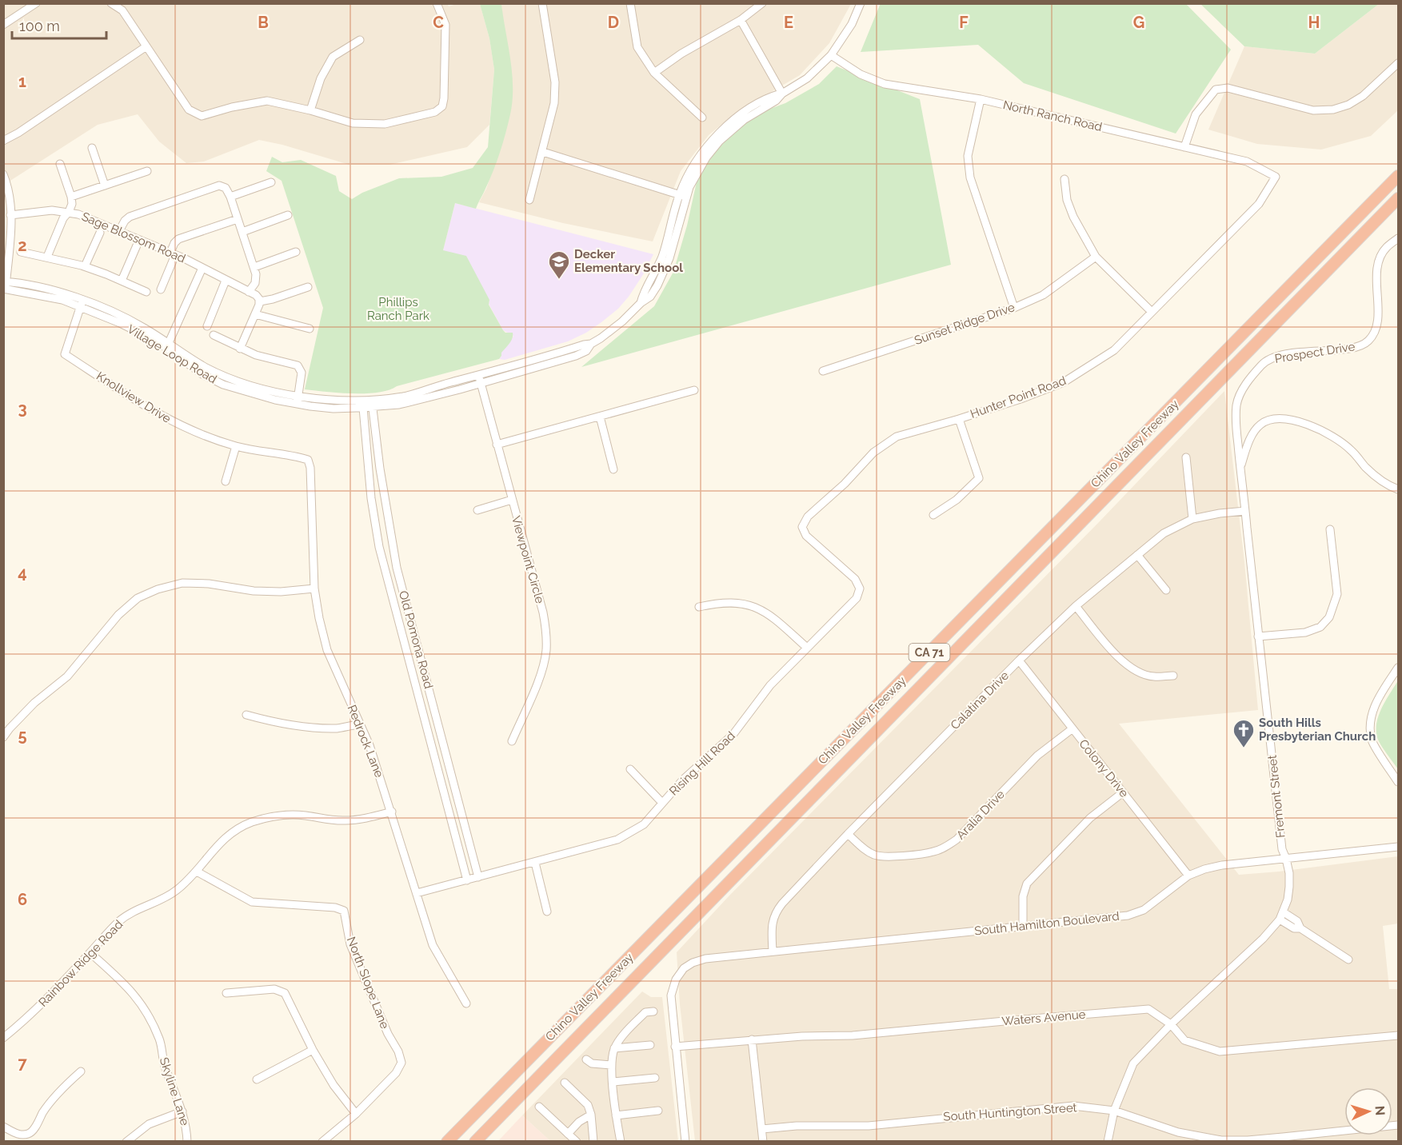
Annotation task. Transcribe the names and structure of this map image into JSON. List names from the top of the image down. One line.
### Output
{"streets":{"highway":["Chino Valley Freeway","CA 71"],"street":["North Ranch Road","Sage Blossom Road","Sunset Ridge Drive","Prospect Drive","Village Loop Road","Knollview Drive","Hunter Point Road","Viewpoint Circle","Old Pomona Road","Calatina Drive","Redrock Lane","Rising Hill Road","Colony Drive","Fremont Street","Aralia Drive","South Hamilton Boulevard","Rainbow Ridge Road","North Slope Lane","Waters Avenue","Skyline Lane","South Huntington Street"]},"crossings":[["North Ranch Road","Village Loop Road"],["North Ranch Road","Hunter Point Road"],["Prospect Drive","Fremont Street"],["Village Loop Road","Knollview Drive"],["Village Loop Road","Viewpoint Circle"],["Village Loop Road","Old Pomona Road"],["Knollview Drive","Redrock Lane"],["Hunter Point Road","Rising Hill Road"],["Old Pomona Road","Rising Hill Road"],["Calatina Drive","Colony Drive"],["Calatina Drive","Fremont Street"],["Calatina Drive","Aralia Drive"],["Calatina Drive","South Hamilton Boulevard"],["Redrock Lane","Rising Hill Road"],["Redrock Lane","Rainbow Ridge Road"],["Colony Drive","Aralia Drive"],["Colony Drive","South Hamilton Boulevard"],["Fremont Street","South Hamilton Boulevard"],["Fremont Street","Waters Avenue"],["Fremont Street","South Huntington Street"],["South Hamilton Boulevard","Waters Avenue"],["Rainbow Ridge Road","North Slope Lane"],["Rainbow Ridge Road","Skyline Lane"]],"parks":["Phillips Ranch Park"],"places":{"school or university":["Decker Elementary School"],"church":["South Hills Presbyterian Church"]},"scale_bar":"100 m","north":"right","grid":{"columns":["B","C","D","E","F","G","H"],"rows":["1","2","3","4","5","6","7"]}}
